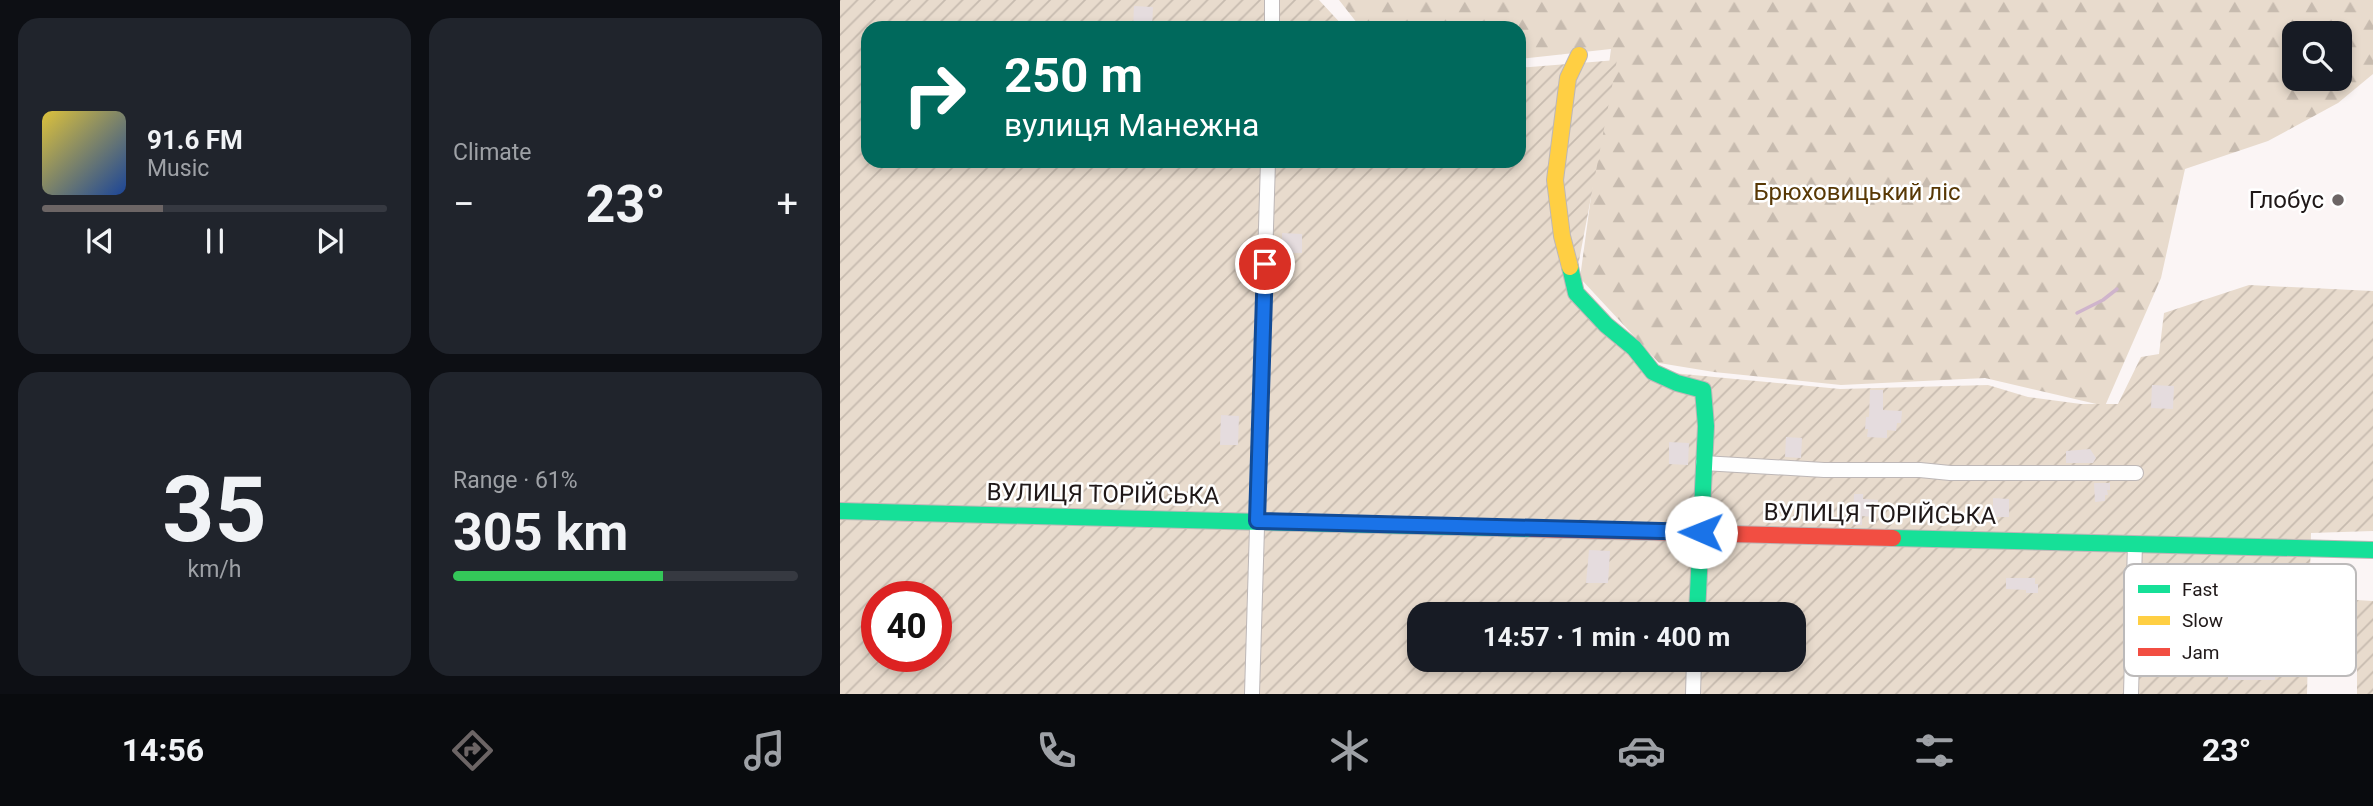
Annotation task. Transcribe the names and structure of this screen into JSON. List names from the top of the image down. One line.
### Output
{"streets":{"street":["ВУЛИЦЯ ТОРІЙСЬКА"]},"parks":["Брюховицький ліс"],"places":["Глобус"],"legend":["Fast","Slow","Jam"],"page":{"tile":["Climate",["35","km/h"],["Range · 61%","305 km"]],"turn":["250 m","вулиця Манежна"],"song":["91.6 FM","Music"],"heat":["−","23°","+"],"limit":"40","trip":"14:57 · 1 min · 400 m","tabs":["14:56","23°"]}}
